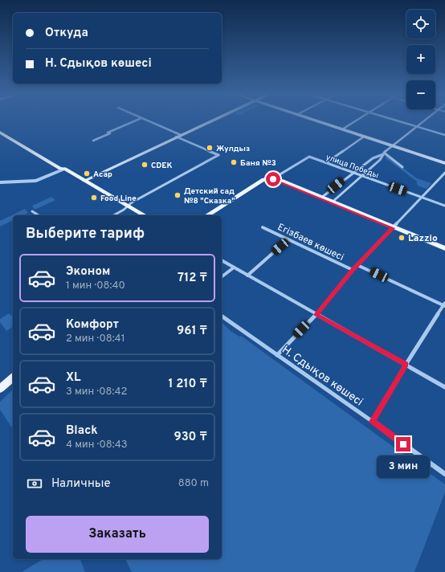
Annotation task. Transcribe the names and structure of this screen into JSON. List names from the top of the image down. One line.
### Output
{"streets":{"street":["улица Победы","Егізбаев көшесі","Н. Сдықов көшесі"]},"places":["Жулдыз","Баня №3","CDEK","Асар","Детский сад №8 \"Сказка\"","Food Line","Lazzio"],"page":{"map_buttons":["+","−"],"banner":["Откуда","Н. Сдықов көшесі"],"heading":"Выберите тариф","list":[{"name":"Эконом","note":"1 мин · 08:40","value":"712 ₸"},{"name":"Комфорт","note":"2 мин · 08:41","value":"961 ₸"},{"name":"XL","note":"3 мин · 08:42","value":"1 210 ₸"},{"name":"Black","note":"4 мин · 08:43","value":"930 ₸"}],"bubble":"3 мин","pay":["Наличные","880 m"],"buttons":"Заказать"}}
